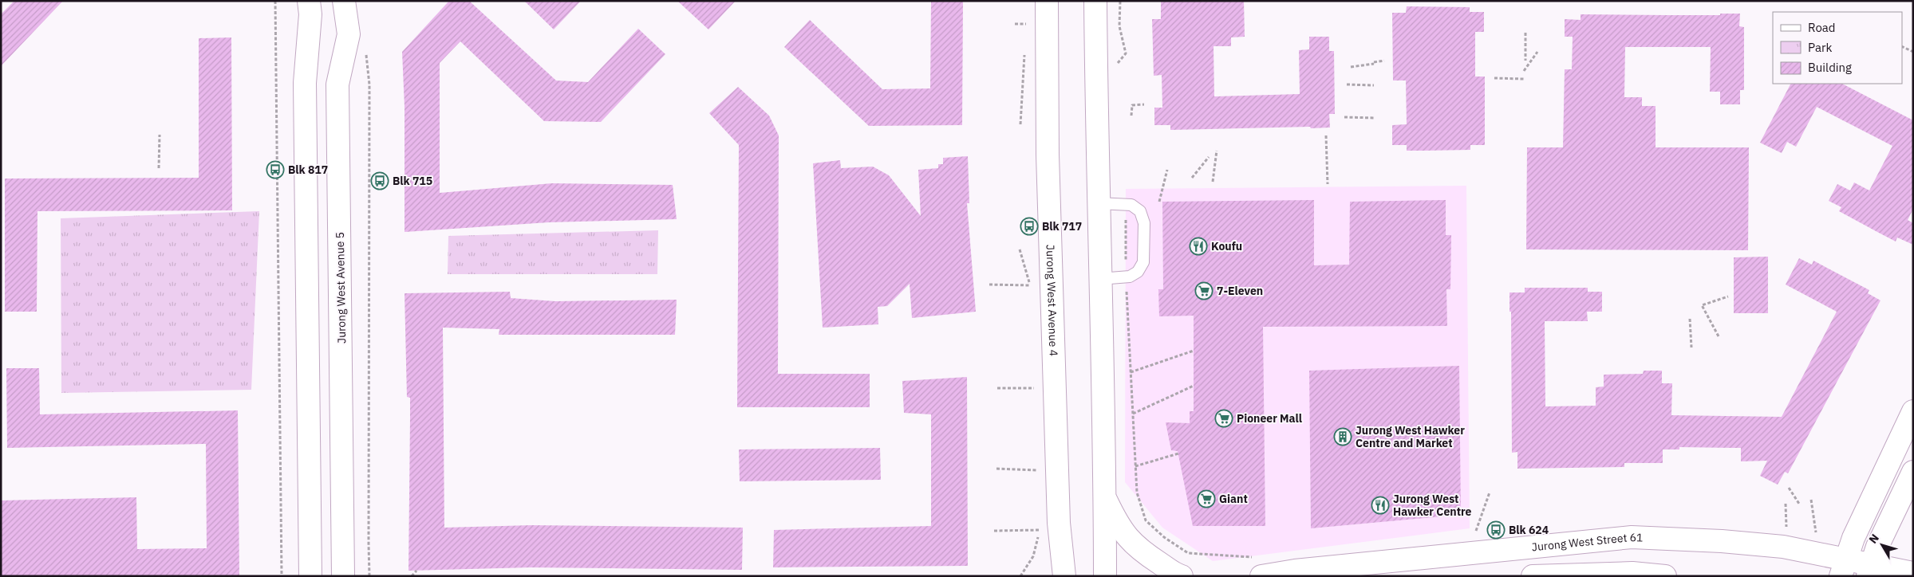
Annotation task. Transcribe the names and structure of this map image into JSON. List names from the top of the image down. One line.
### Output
{"streets":{"street":["Jurong West Avenue 5","Jurong West Avenue 4","Jurong West Street 61"]},"places":{"bus stop":["Blk 817","Blk 715","Blk 717","Blk 624"],"restaurant":["Koufu","Jurong West Hawker Centre"],"supermarket":["7-Eleven","Pioneer Mall","Giant"],"building":["Jurong West Hawker Centre and Market"]},"legend":["Road","Park","Building"],"north":"top left"}
